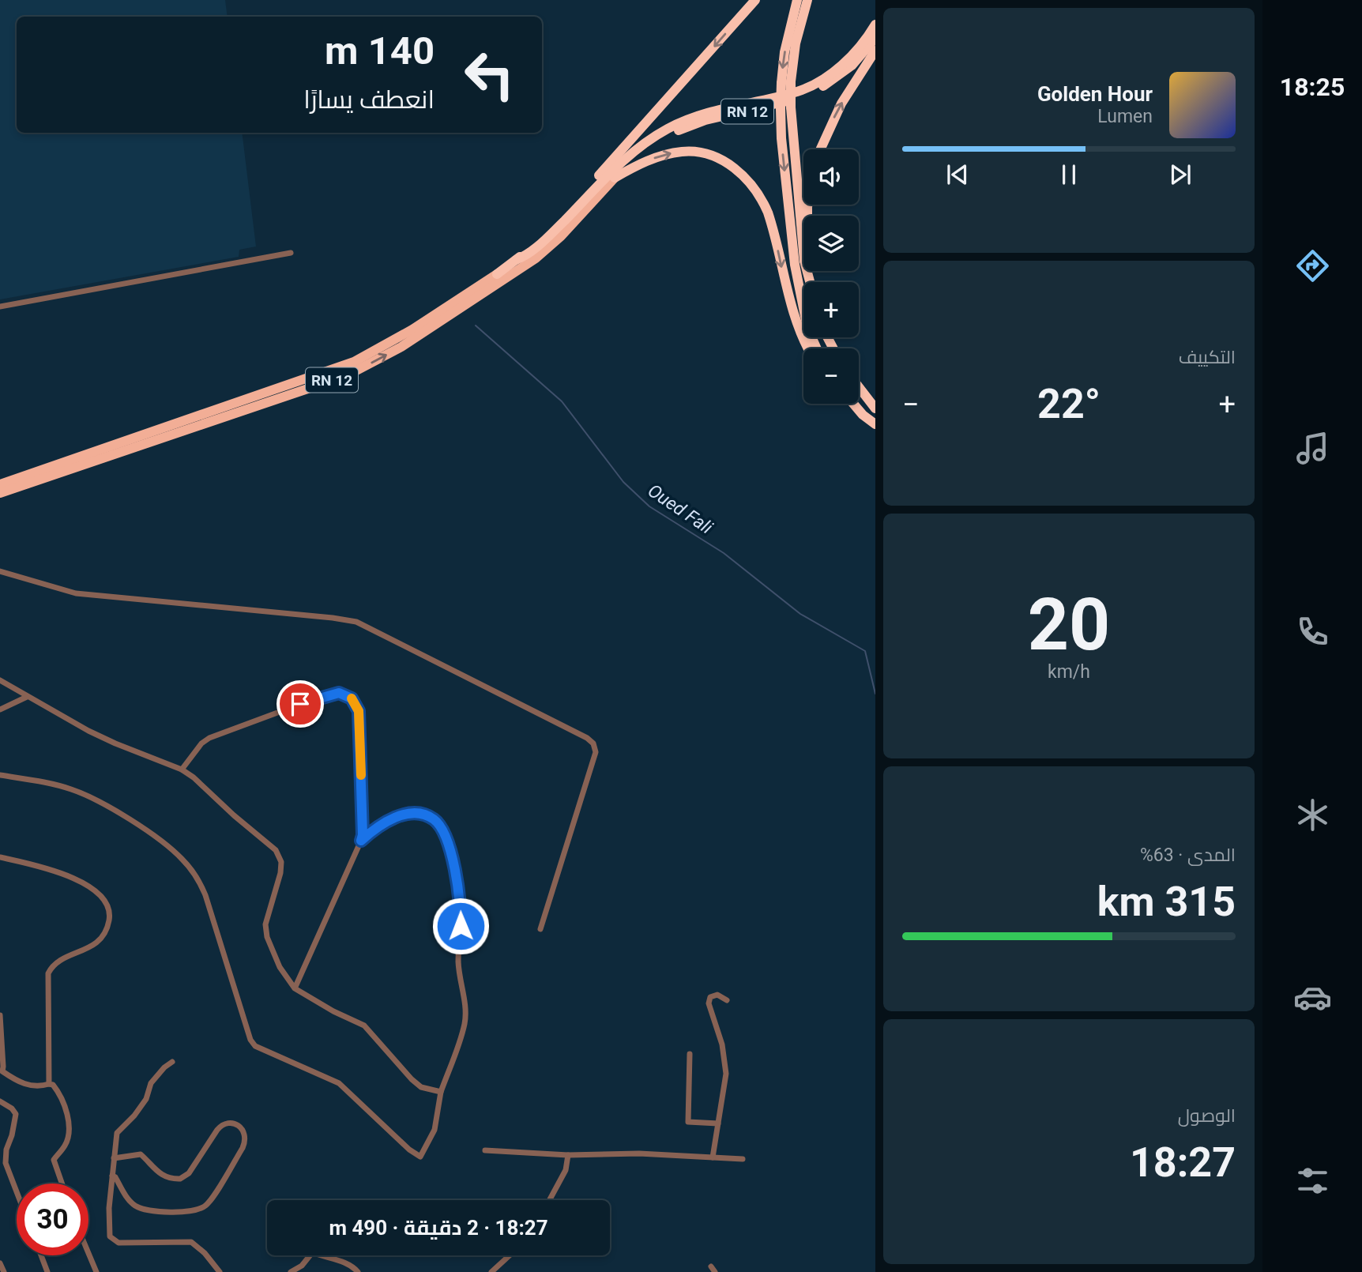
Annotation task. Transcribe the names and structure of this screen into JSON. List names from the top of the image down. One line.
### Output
{"streets":{"highway":["RN 12"]},"water":["Oued Fali"],"page":{"tabs":"18:25","turn":["140 m","انعطف يسارًا"],"song":["Golden Hour","Lumen"],"map_buttons":["+","−"],"tile":["التكييف",["20","km/h"],["المدى · 63%","315 km"],["الوصول","18:27"]],"heat":["−","22°","+"],"limit":"30","trip":"18:27 · 2 دقيقة · 490 m"}}
